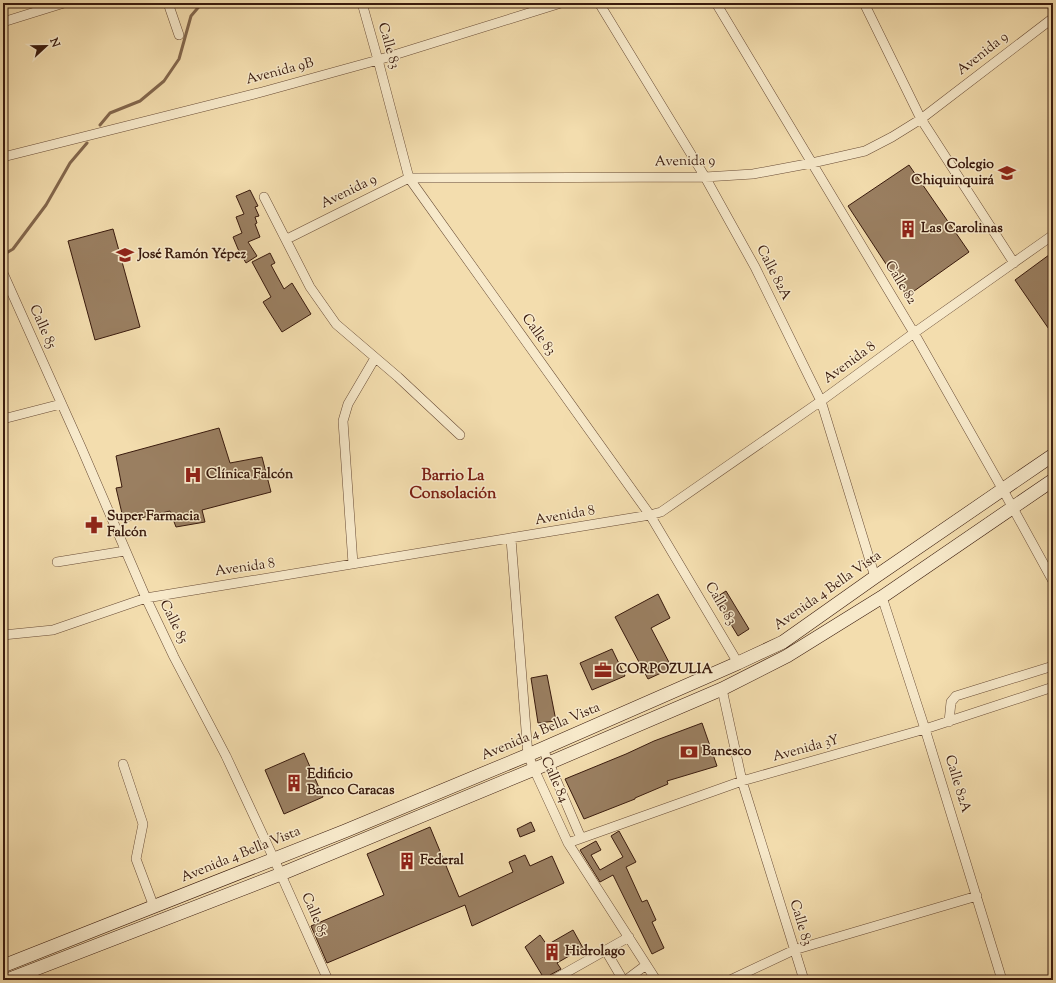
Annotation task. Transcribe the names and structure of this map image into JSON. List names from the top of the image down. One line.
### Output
{"streets":{"street":["Calle 83","Avenida 9","Avenida 9B","Calle 82A","Calle 82","Calle 85","Avenida 8","Avenida 4 Bella Vista","Avenida 3Y","Calle 84"]},"crossings":[["Calle 83","Avenida 9"],["Calle 83","Avenida 9B"],["Calle 83","Avenida 8"],["Calle 83","Avenida 4 Bella Vista"],["Calle 83","Avenida 3Y"],["Avenida 9","Calle 82A"],["Avenida 9","Calle 82"],["Calle 82A","Avenida 8"],["Calle 82A","Avenida 4 Bella Vista"],["Calle 82A","Avenida 3Y"],["Calle 82","Avenida 8"],["Calle 82","Avenida 4 Bella Vista"],["Calle 85","Avenida 8"],["Calle 85","Avenida 4 Bella Vista"],["Avenida 8","Calle 84"],["Avenida 4 Bella Vista","Calle 84"],["Avenida 3Y","Calle 84"]],"districts":["Barrio La Consolación"],"places":{"school or university":["Colegio Chiquinquirá","José Ramón Yépez"],"building":["Las Carolinas","Edificio Banco Caracas","Federal","Hidrolago"],"hospital":["Clínica Falcón"],"pharmacy":["Super Farmacia Falcón"],"office":["CORPOZULIA"],"bank":["Banesco"]},"north":"right"}
